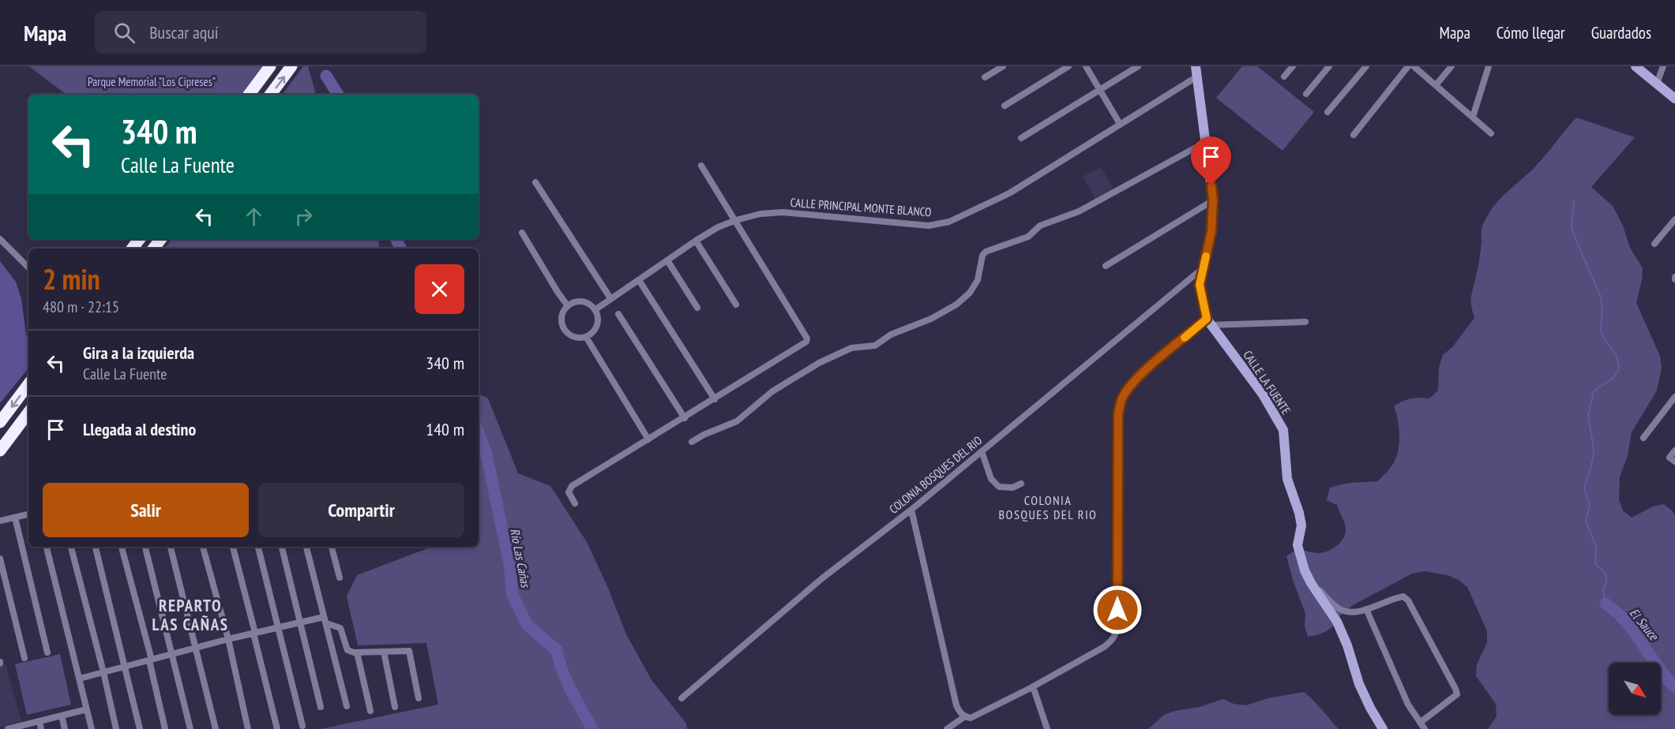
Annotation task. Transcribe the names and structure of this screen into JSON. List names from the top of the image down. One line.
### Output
{"streets":{"street":["CALLE PRINCIPAL MONTE BLANCO","CALLE LA FUENTE","COLONIA BOSQUES DEL RIO"]},"crossings":[["CALLE PRINCIPAL MONTE BLANCO","CALLE LA FUENTE"],["CALLE LA FUENTE","COLONIA BOSQUES DEL RIO"]],"districts":["COLONIA BOSQUES DEL RIO","REPARTO LAS CAÑAS"],"water":["Río Las Cañas","El Sauce"],"parks":["Parque Memorial \"Los Cipreses\""],"north":"bottom right","page":{"header":"Mapa","search":"Buscar aquí","nav":["Mapa","Cómo llegar","Guardados"],"turn":["340 m","Calle La Fuente"],"heading":["2 min","480 m · 22:15"],"list":[{"name":"Gira a la izquierda","note":"Calle La Fuente","value":"340 m"},{"name":"Llegada al destino","value":"140 m"}],"buttons":["Salir","Compartir"]}}
